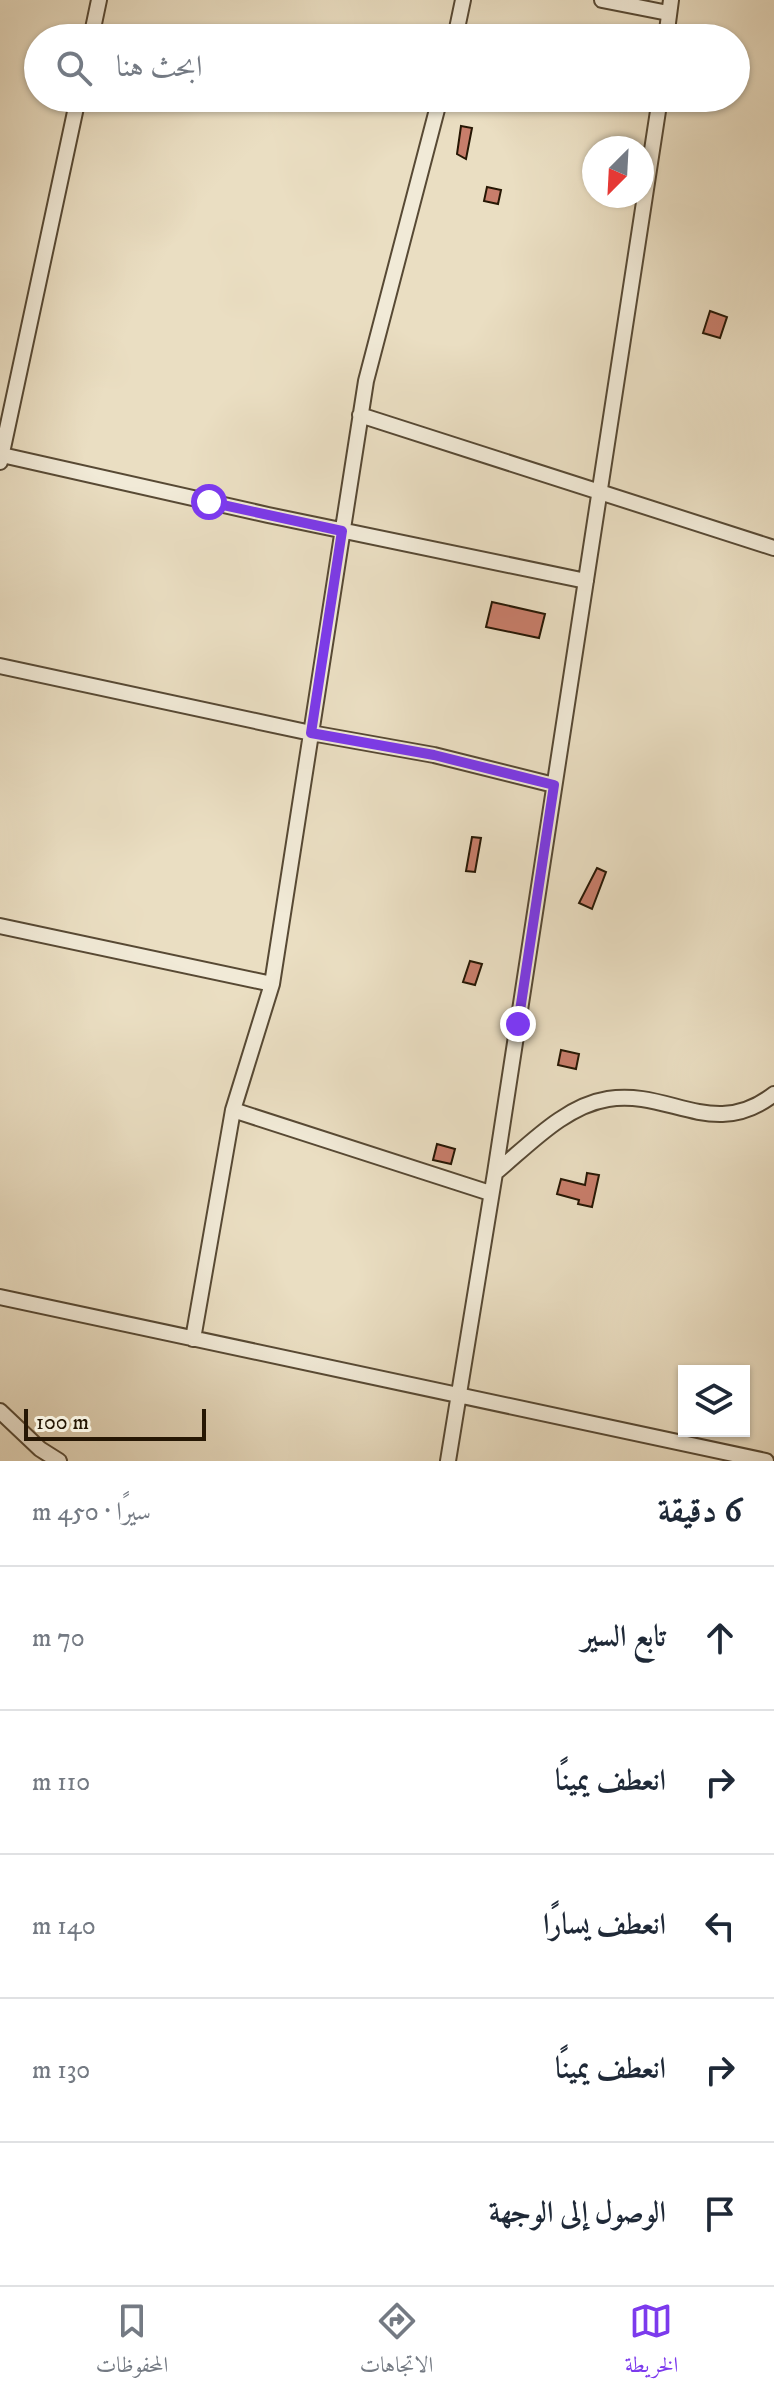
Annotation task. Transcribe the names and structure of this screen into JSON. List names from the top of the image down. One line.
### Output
{"scale_bar":"100 m","north":"bottom left","page":{"search":"ابحث هنا","scale":"100 m","heading":["6 دقيقة","سيرًا · 450 m"],"list":[["تابع السير","70 m"],["انعطف يمينًا","110 m"],["انعطف يسارًا","140 m"],["انعطف يمينًا","130 m"],"الوصول إلى الوجهة"],"nav":["الخريطة","الاتجاهات","المحفوظات"]}}
